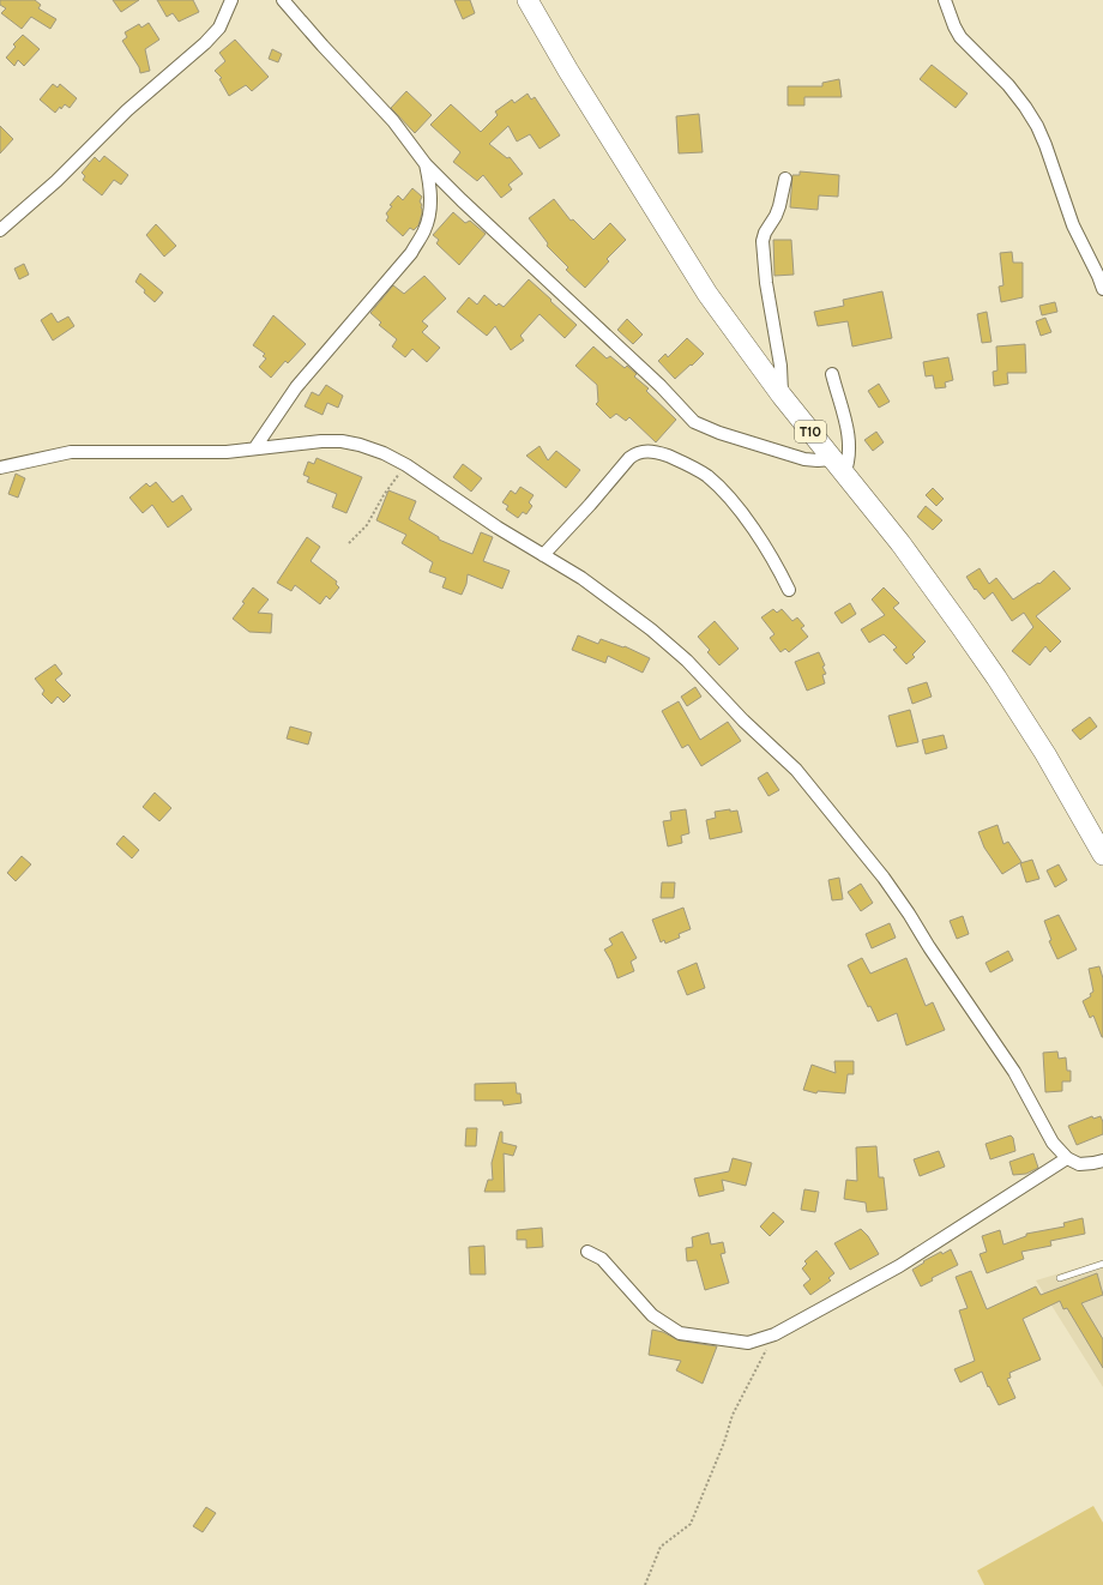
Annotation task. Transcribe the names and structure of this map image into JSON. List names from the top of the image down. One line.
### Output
{"streets":{"highway":["T10"]}}
